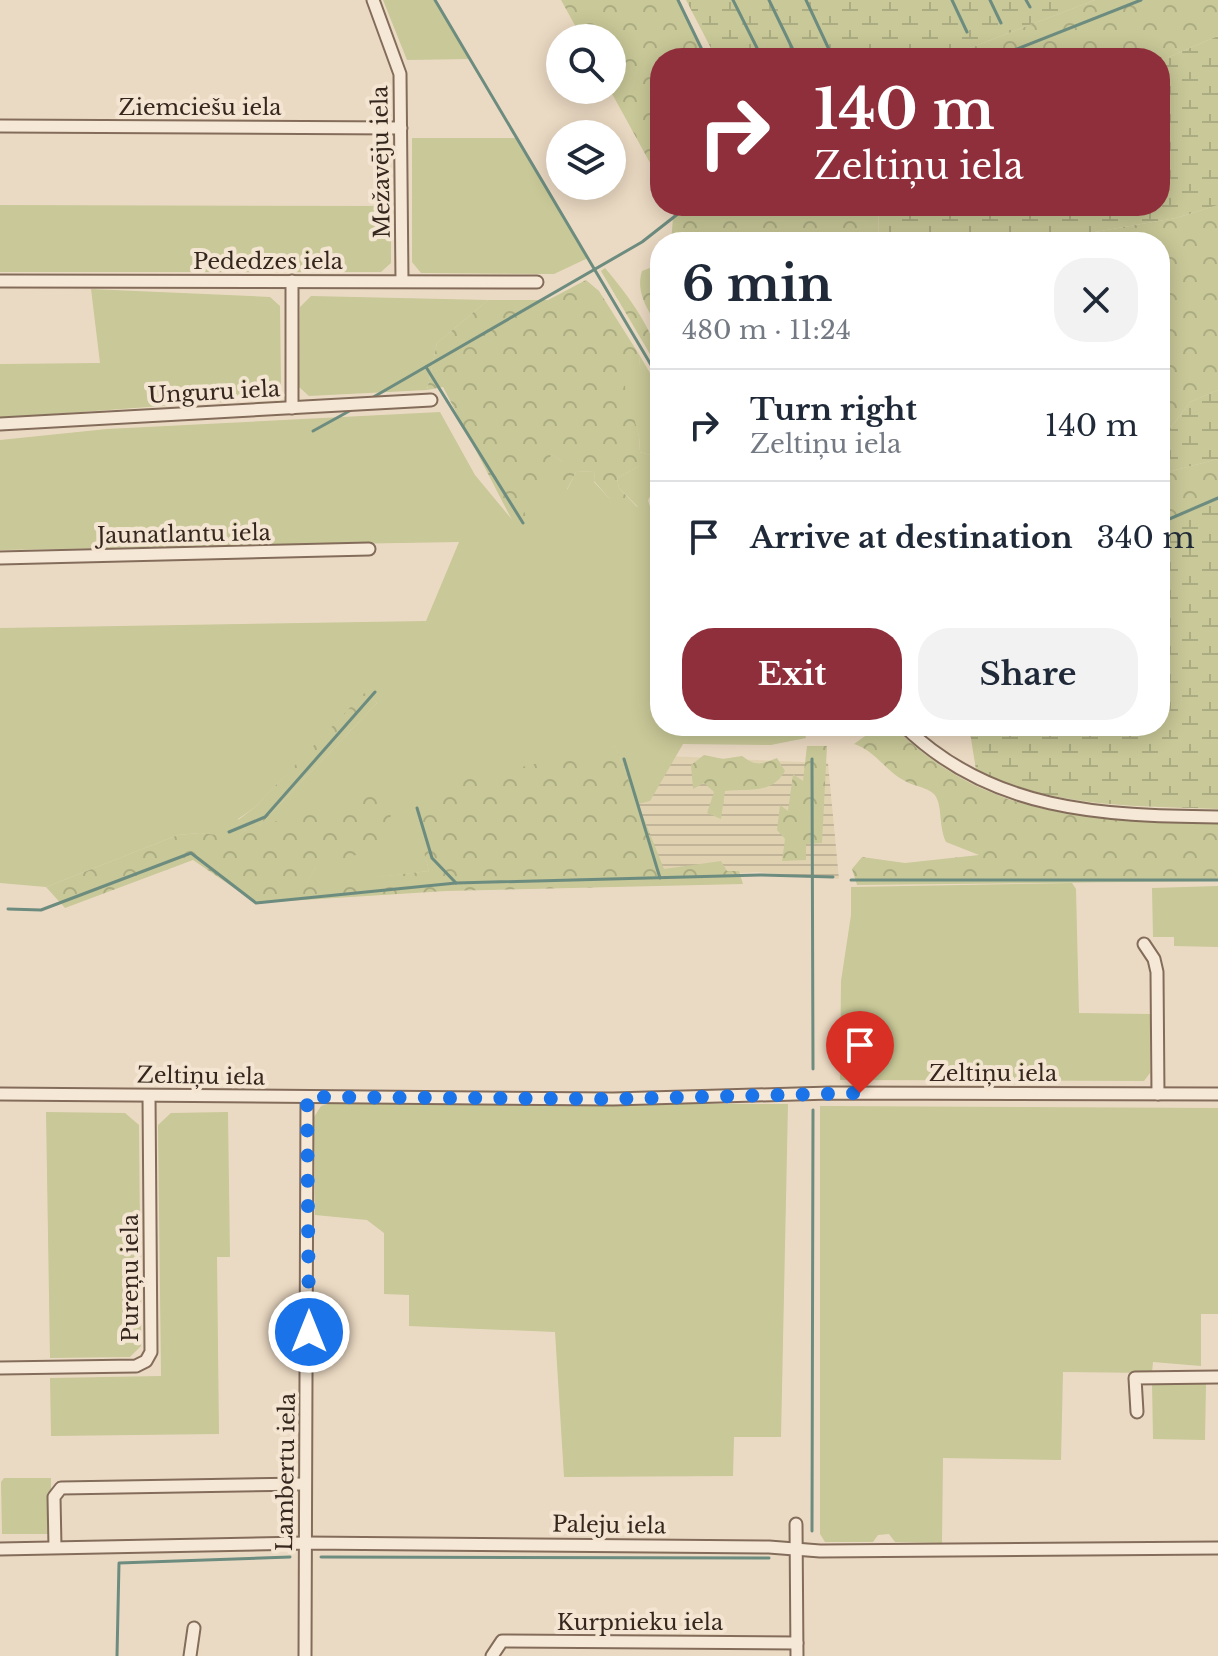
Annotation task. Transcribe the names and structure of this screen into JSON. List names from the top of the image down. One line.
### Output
{"streets":{"street":["Ziemciešu iela","Mežavēju iela","Pededzes iela","Unguru iela","Jaunatlantu iela","Zeltiņu iela","Pureņu iela","Lambertu iela","Paleju iela","Kurpnieku iela"]},"crossings":[["Ziemciešu iela","Mežavēju iela"],["Mežavēju iela","Pededzes iela"],["Zeltiņu iela","Pureņu iela"],["Zeltiņu iela","Lambertu iela"],["Lambertu iela","Paleju iela"]],"page":{"turn":["140 m","Zeltiņu iela"],"heading":["6 min","480 m · 11:24"],"list":[{"name":"Turn right","note":"Zeltiņu iela","value":"140 m"},{"name":"Arrive at destination","value":"340 m"}],"buttons":["Exit","Share"]}}
